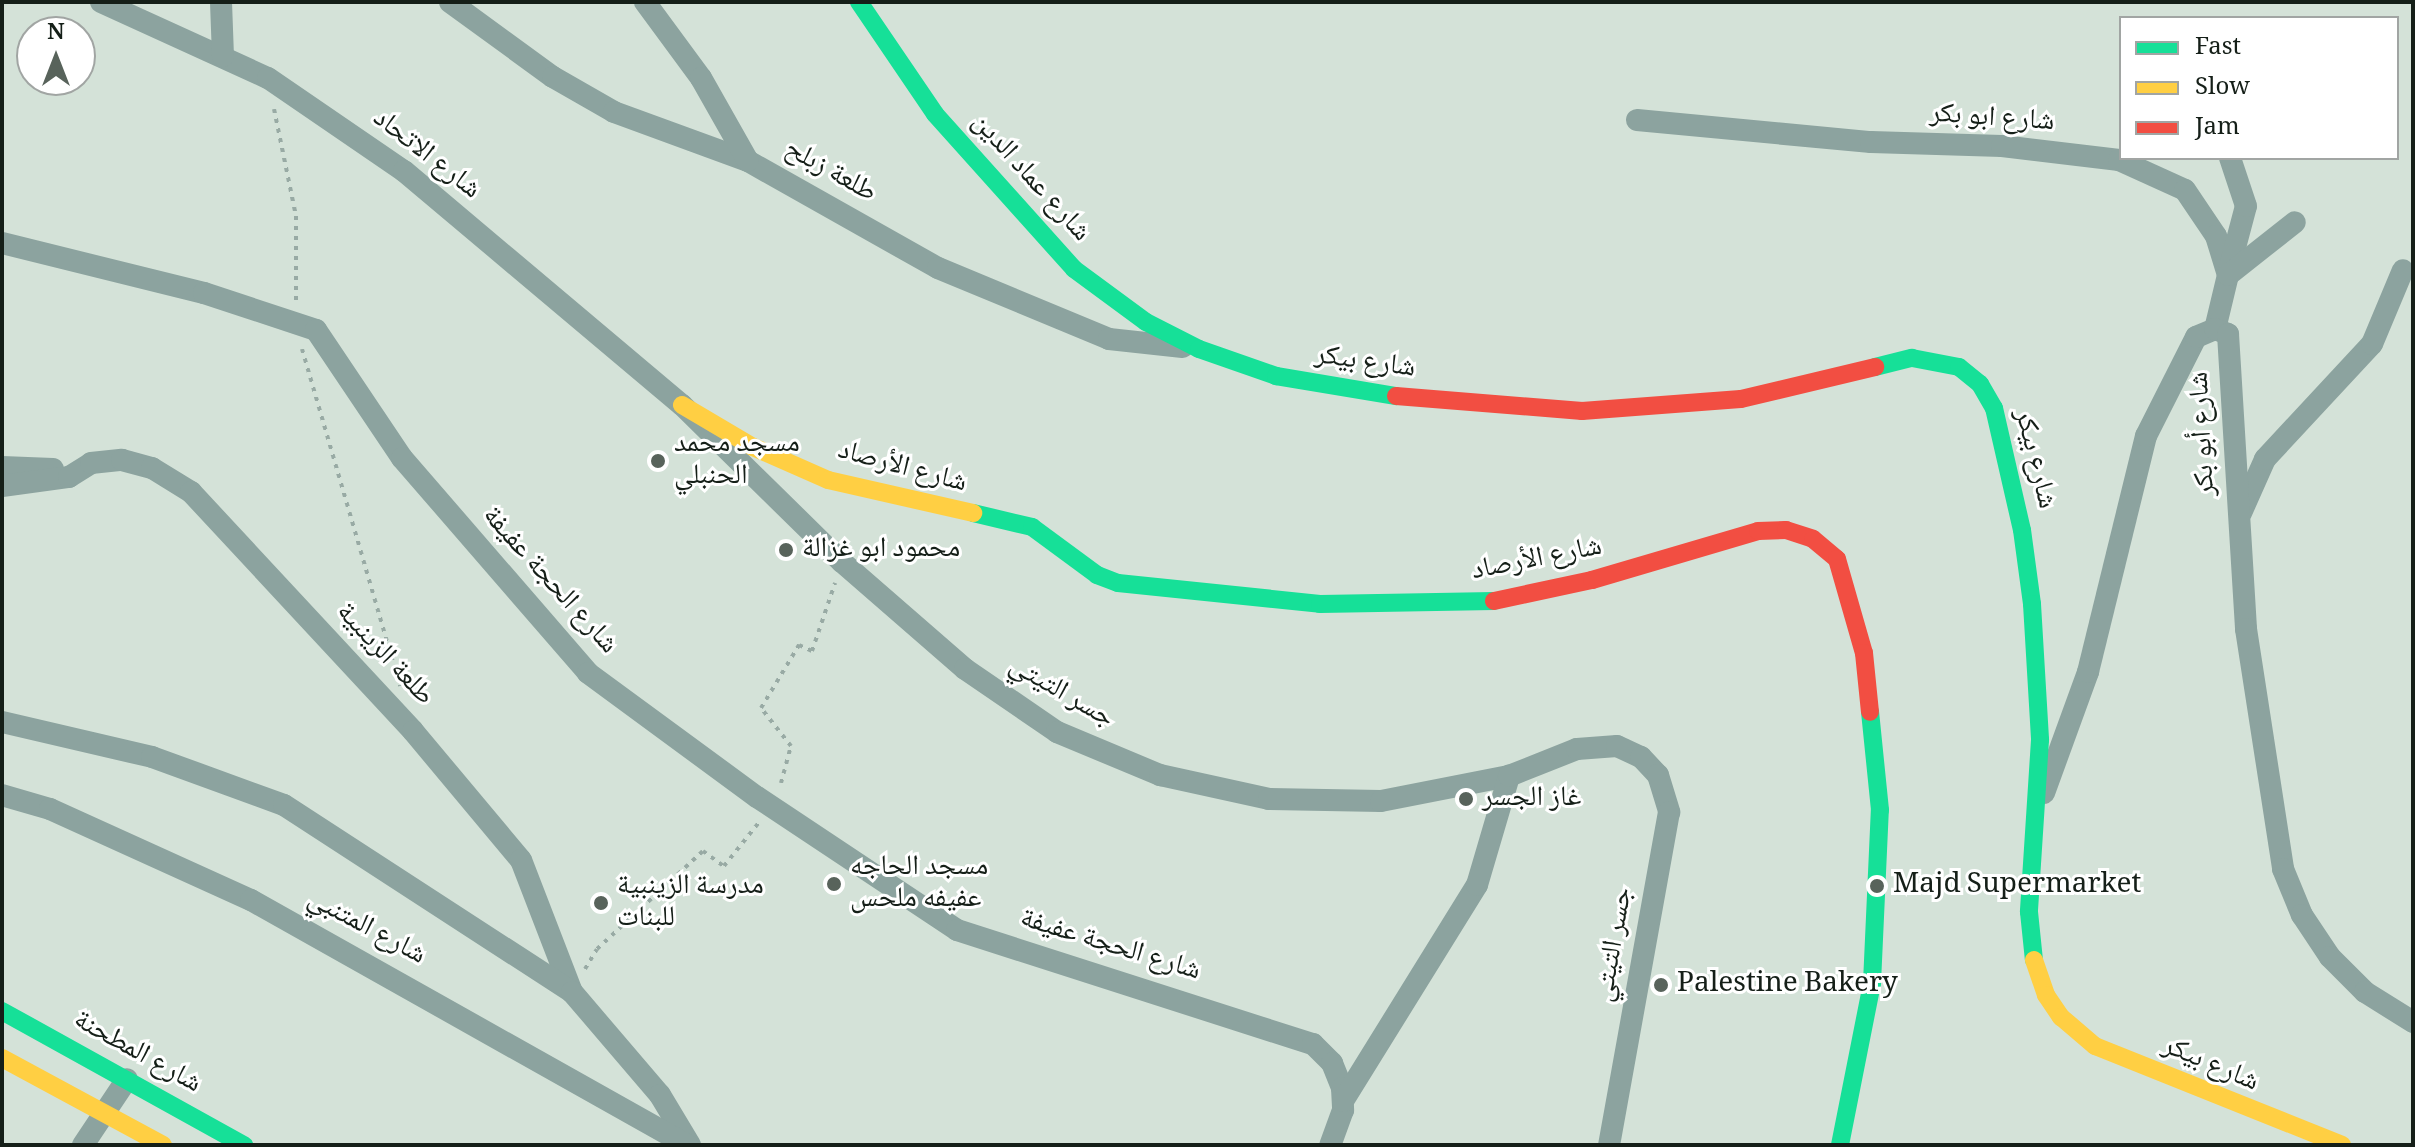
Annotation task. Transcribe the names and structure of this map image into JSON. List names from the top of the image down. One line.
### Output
{"streets":{"street":["شارع ابو بكر","شارع الاتحاد","طلعة زبلح","شارع عماد الدين","شارع بيكر","شارع أبو بكر","شارع الأرصاد","شارع الحجة عفيفة","طلعة الزينبية","جسر التيتي","شارع المتنبي","شارع المطحنة"]},"crossings":[["شارع الاتحاد","شارع الأرصاد"],["شارع الاتحاد","جسر التيتي"],["طلعة زبلح","شارع عماد الدين"],["طلعة زبلح","شارع بيكر"],["شارع عماد الدين","شارع بيكر"],["شارع بيكر","شارع أبو بكر"],["شارع الأرصاد","جسر التيتي"]],"places":["مسجد محمد الحنبلي","محمود ابو غزالة","غاز الجسر","مسجد الحاجه عفيفه ملحس","Majd Supermarket","مدرسة الزينبية للبنات","Palestine Bakery"],"legend":["Fast","Slow","Jam"],"north":"top"}
